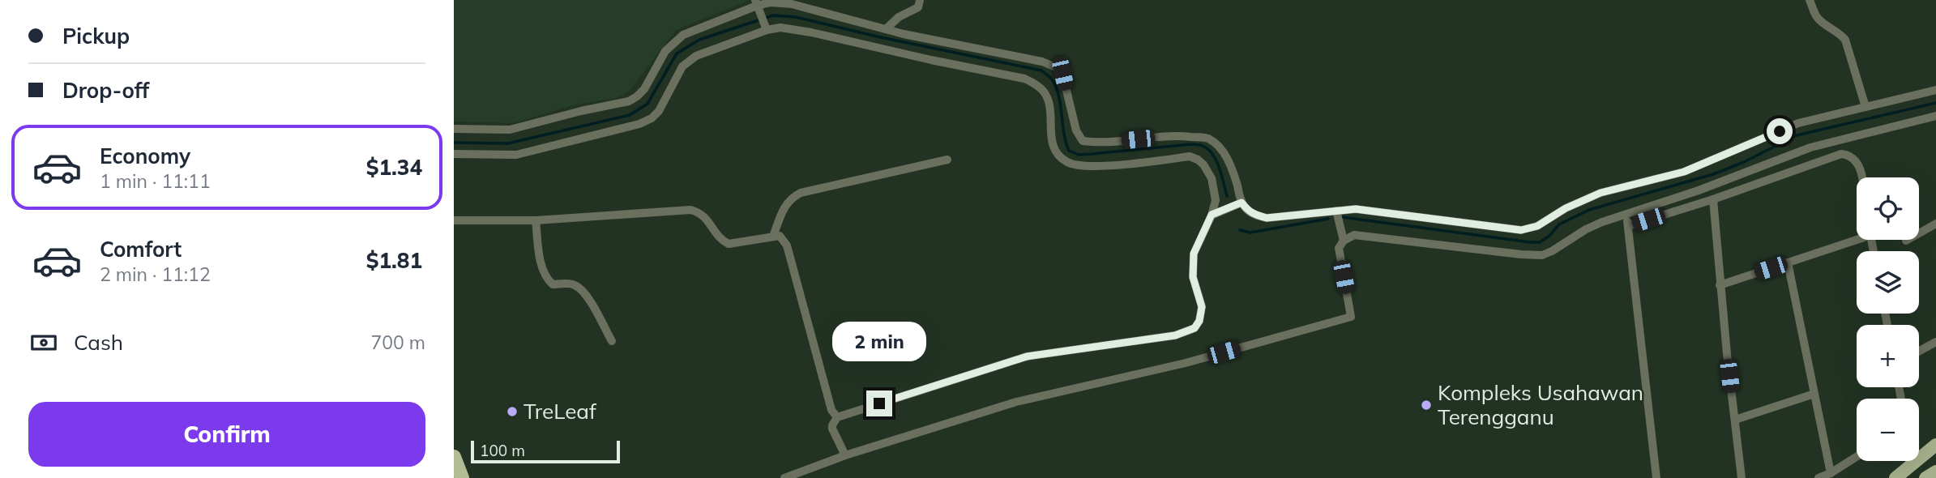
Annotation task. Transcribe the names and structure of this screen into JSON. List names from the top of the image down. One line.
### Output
{"places":["Kompleks Usahawan Terengganu","TreLeaf"],"scale_bar":"100 m","page":{"banner":["Pickup","Drop-off"],"list":[{"name":"Economy","note":"1 min · 11:11","value":"$1.34"},{"name":"Comfort","note":"2 min · 11:12","value":"$1.81"}],"map_buttons":["+","−"],"pay":["Cash","700 m"],"bubble":"2 min","buttons":"Confirm","scale":"100 m"}}
